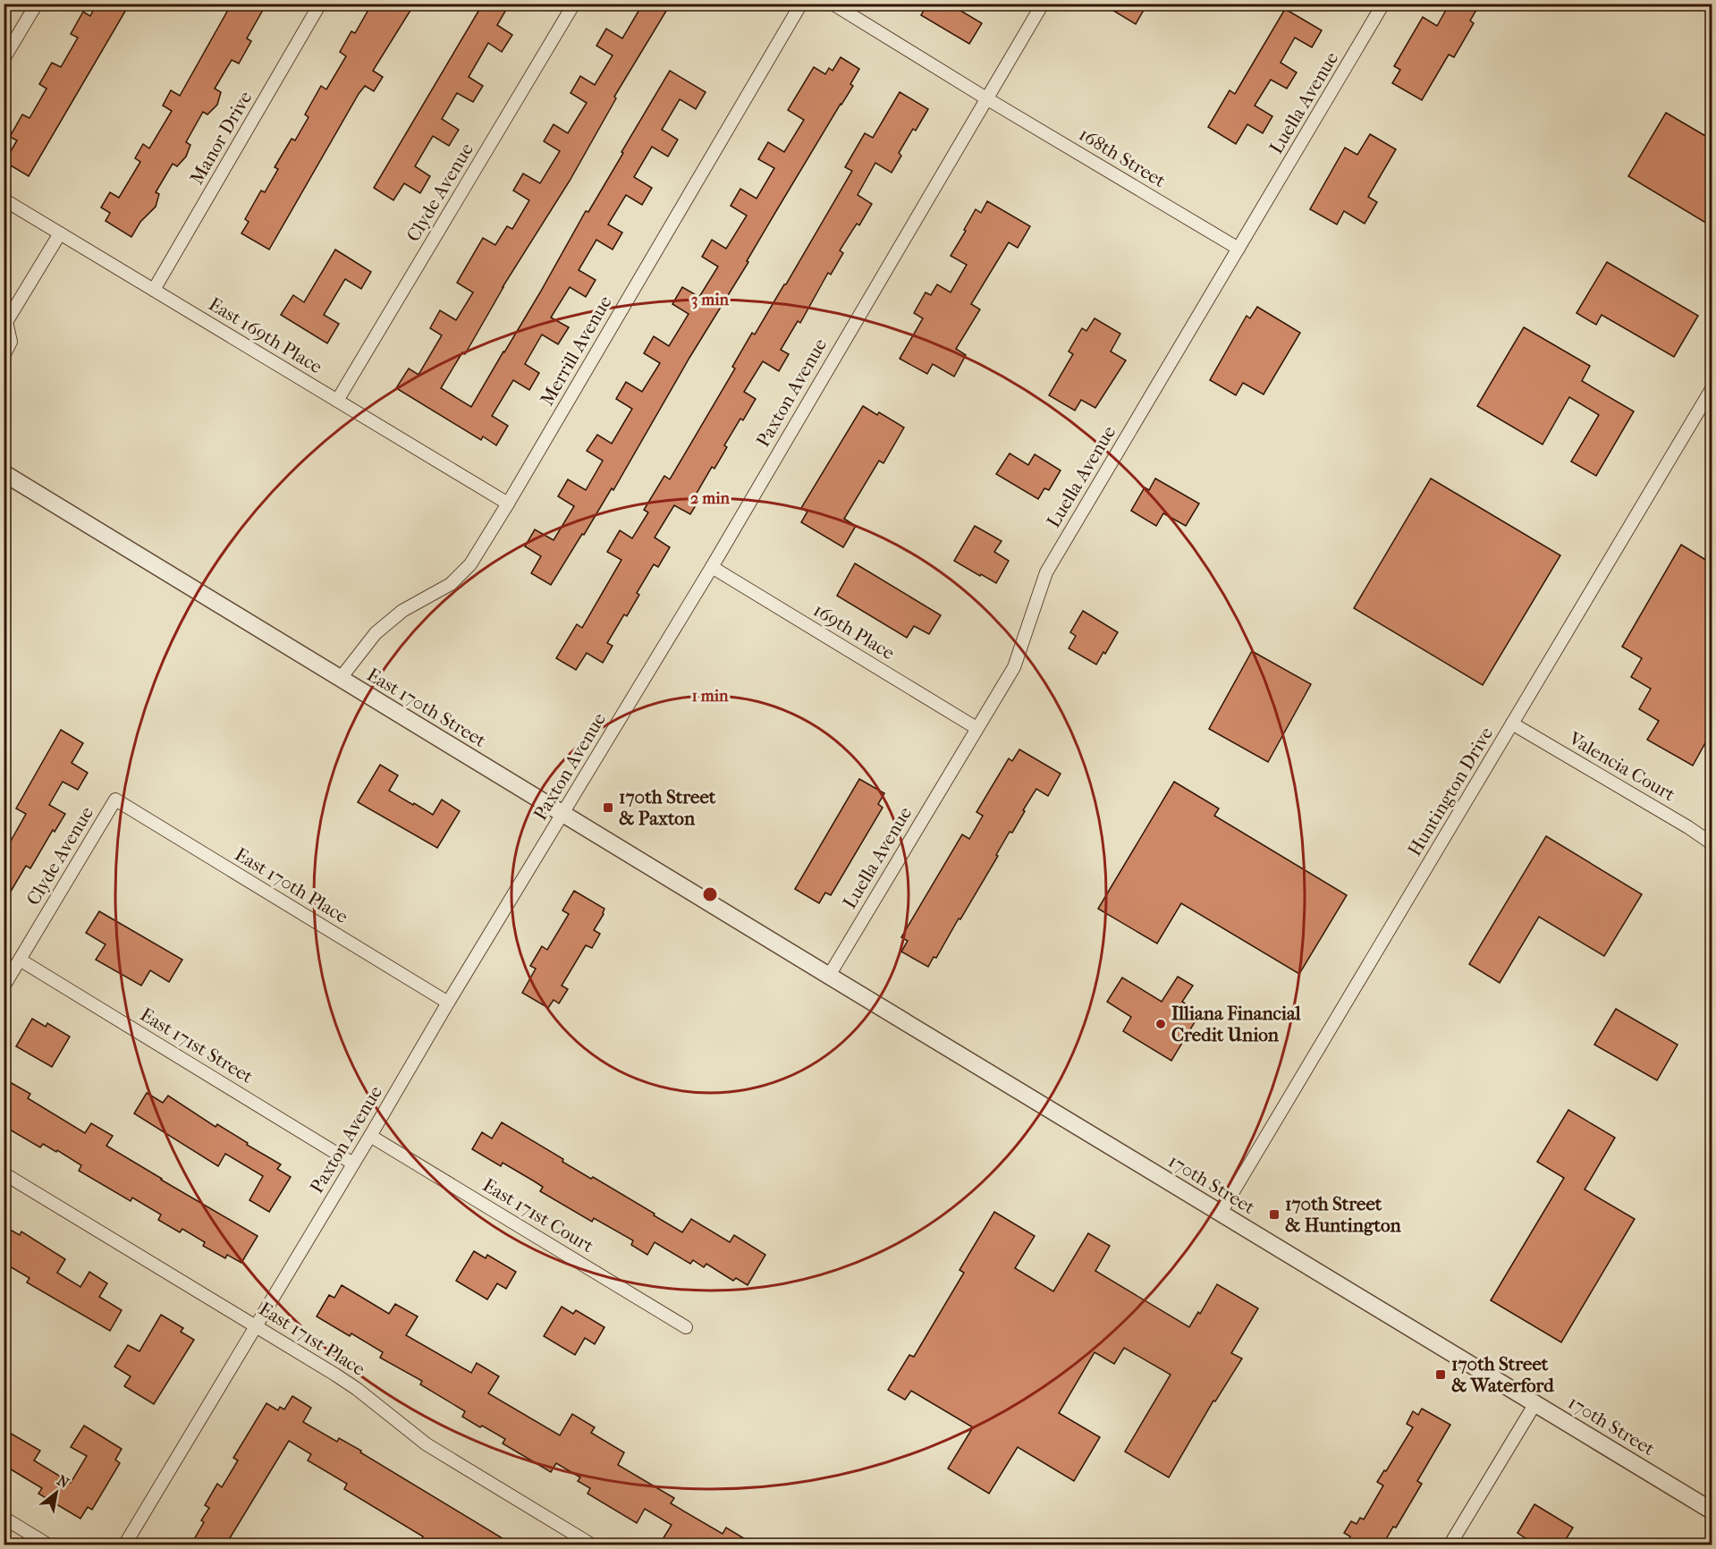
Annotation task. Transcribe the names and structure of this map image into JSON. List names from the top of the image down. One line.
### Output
{"streets":{"street":["Luella Avenue","Manor Drive","168th Street","Clyde Avenue","East 169th Place","Merrill Avenue","Paxton Avenue","169th Place","East 170th Street","Valencia Court","Huntington Drive","East 170th Place","East 171st Street","170th Street","East 171st Court","East 171st Place"]},"crossings":[["Luella Avenue","168th Street"],["Luella Avenue","169th Place"],["Luella Avenue","East 170th Street"],["Luella Avenue","170th Street"],["Manor Drive","East 169th Place"],["168th Street","Paxton Avenue"],["Clyde Avenue","East 169th Place"],["Clyde Avenue","East 170th Place"],["Clyde Avenue","East 171st Street"],["East 169th Place","Merrill Avenue"],["Merrill Avenue","East 170th Street"],["Paxton Avenue","169th Place"],["Paxton Avenue","East 170th Street"],["Paxton Avenue","East 170th Place"],["Paxton Avenue","East 171st Street"],["Paxton Avenue","East 171st Court"],["Paxton Avenue","East 171st Place"],["East 170th Street","170th Street"],["Valencia Court","Huntington Drive"],["Huntington Drive","170th Street"]],"places":{"transit":["170th Street & Paxton","170th Street & Huntington","170th Street & Waterford"],"other":["Illiana Financial Credit Union"]},"north":"top right","rings":["3 min","2 min","1 min"]}
